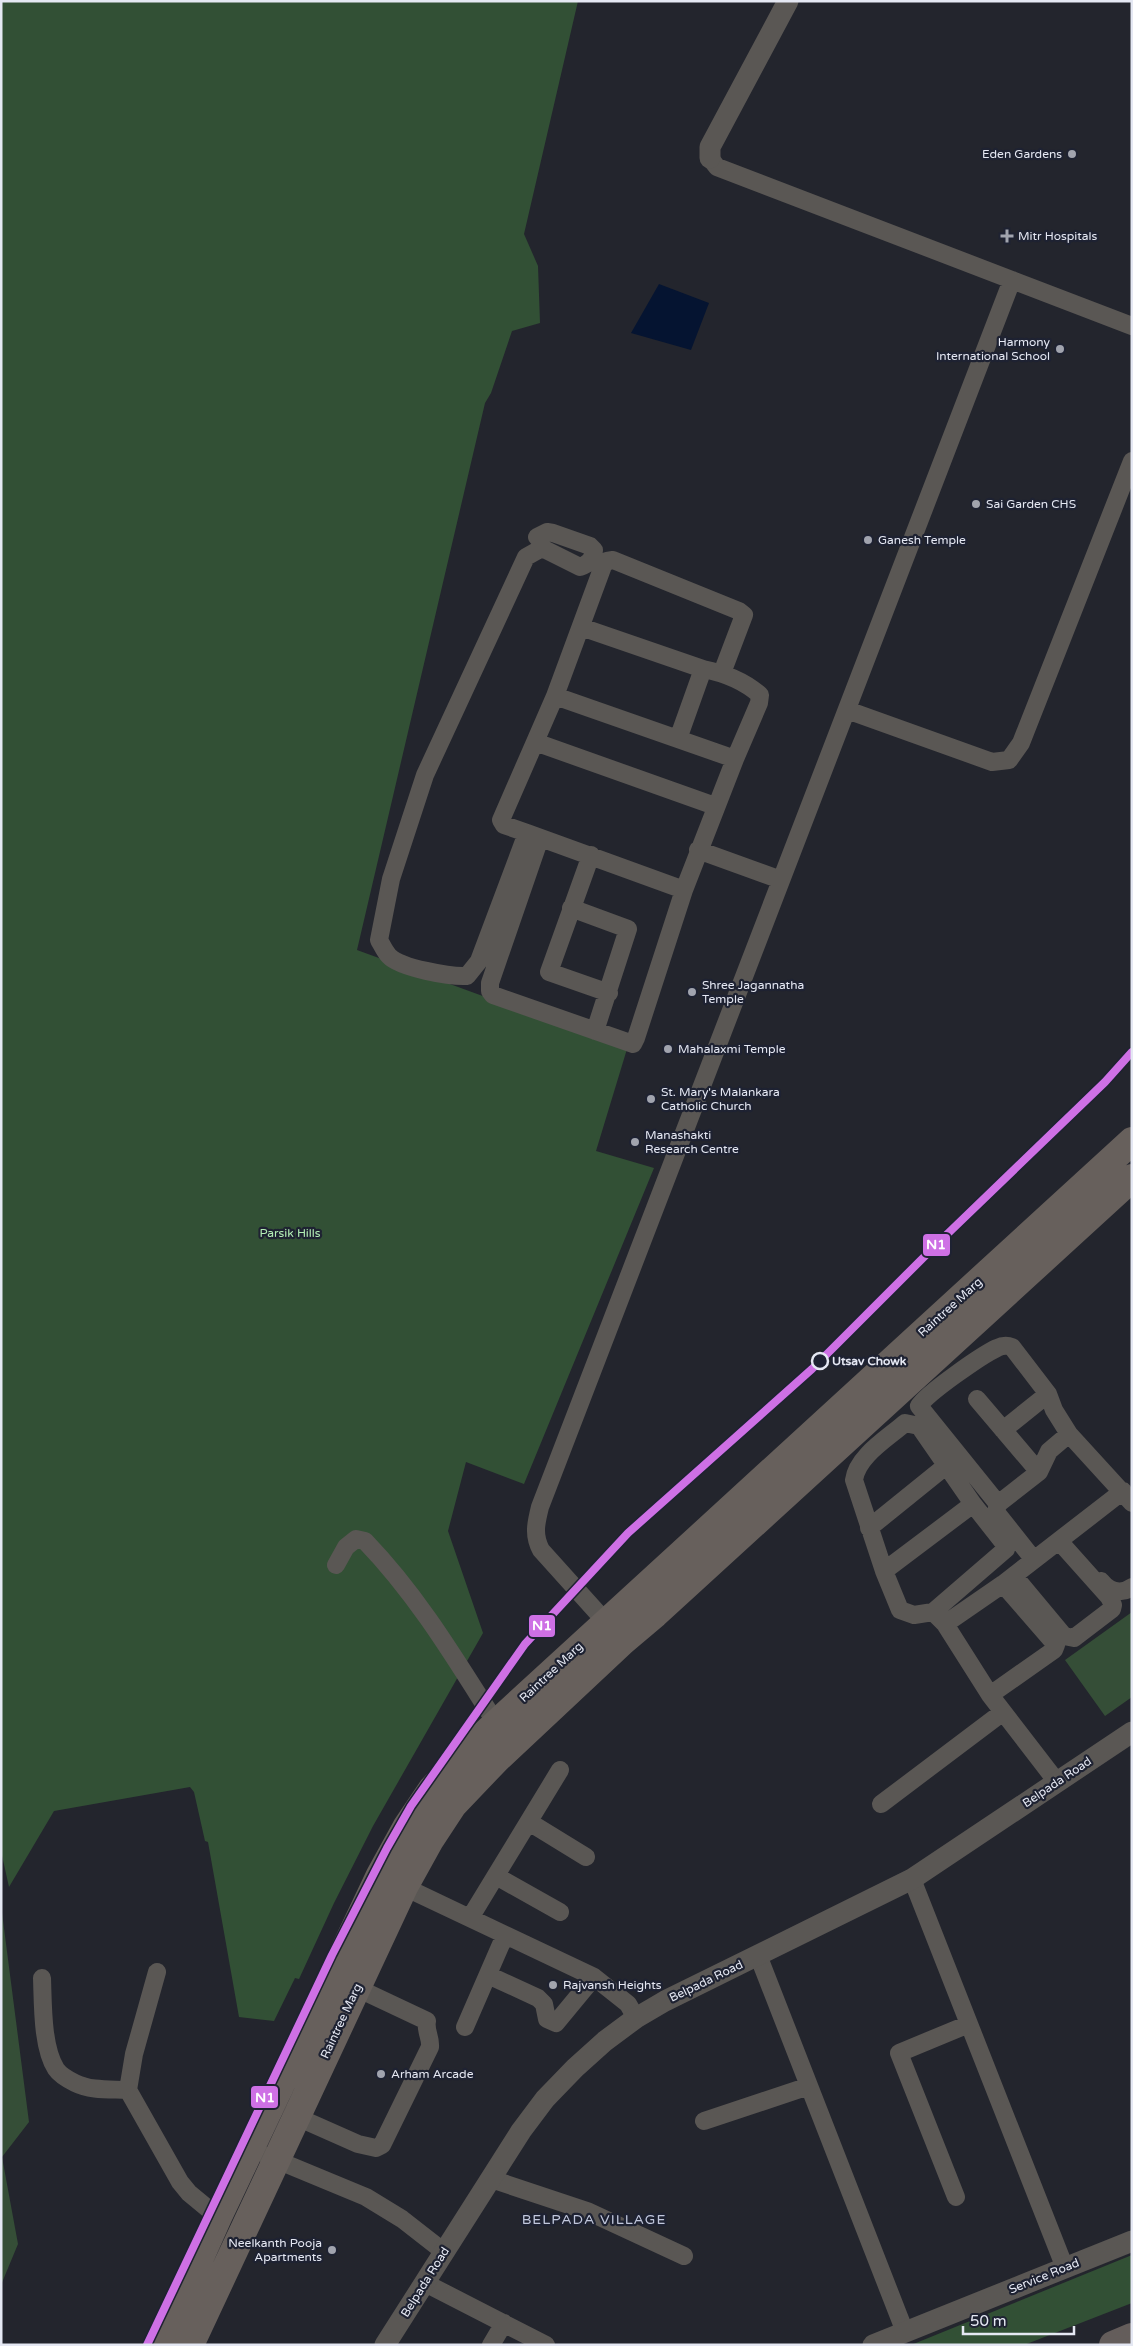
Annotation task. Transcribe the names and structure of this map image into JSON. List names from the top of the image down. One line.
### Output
{"streets":{"main road":["Raintree Marg"],"street":["Belpada Road","Service Road"]},"districts":["BELPADA VILLAGE"],"parks":["Parsik Hills"],"places":{"other":["Eden Gardens","Harmony International School","Sai Garden CHS","Ganesh Temple","Shree Jagannatha Temple","Mahalaxmi Temple","St. Mary's Malankara Catholic Church","Manashakti Research Centre","Utsav Chowk","Rajvansh Heights","Arham Arcade","Neelkanth Pooja Apartments"],"health":["Mitr Hospitals"]},"lines":["transit line N1"],"scale_bar":"50 m"}
